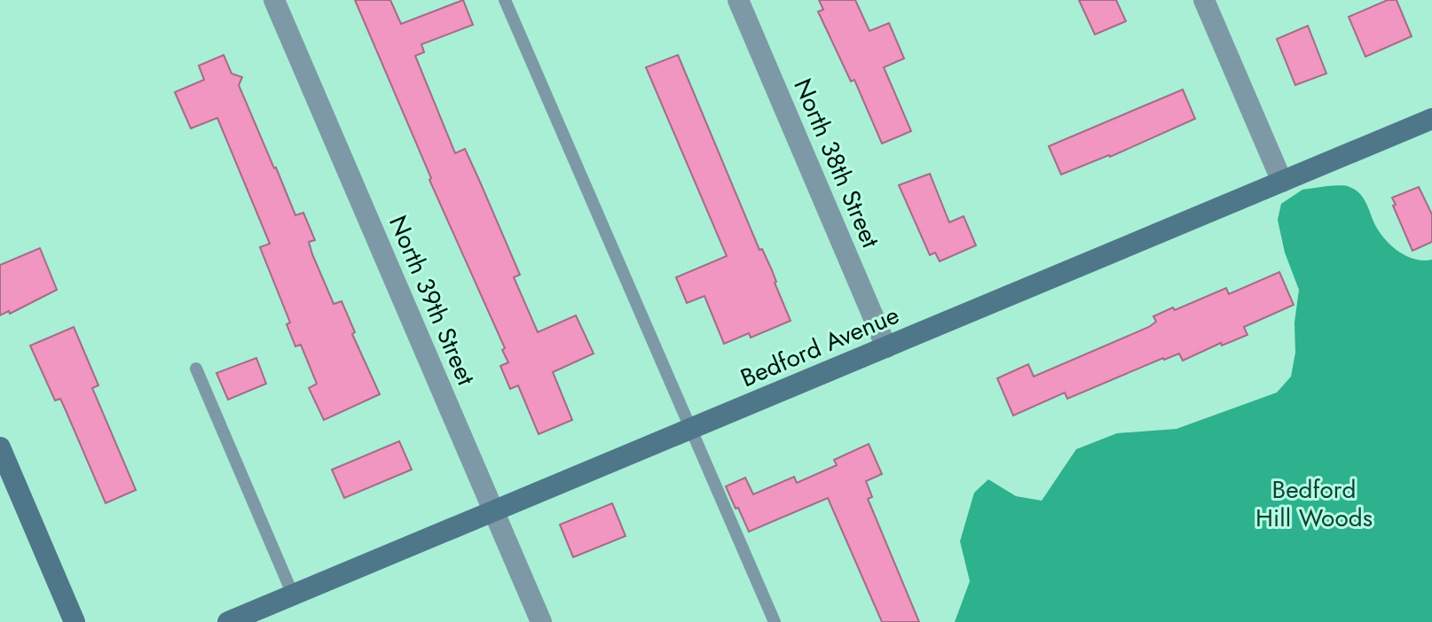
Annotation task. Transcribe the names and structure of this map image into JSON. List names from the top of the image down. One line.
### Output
{"streets":{"street":["North 38th Street","North 39th Street","Bedford Avenue"]},"crossings":[["North 38th Street","Bedford Avenue"],["North 39th Street","Bedford Avenue"]],"parks":["Bedford Hill Woods"]}
